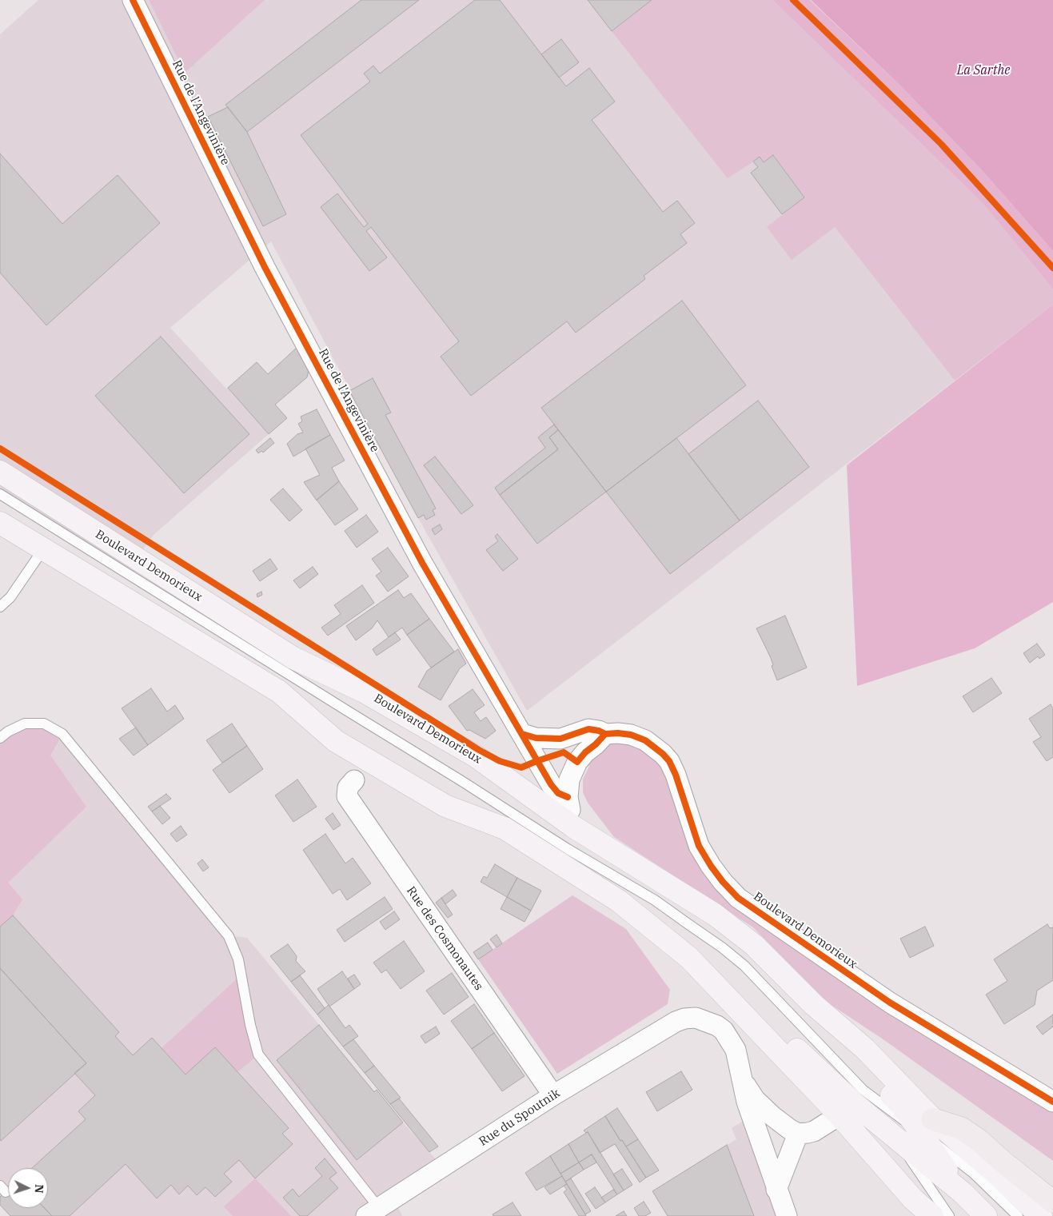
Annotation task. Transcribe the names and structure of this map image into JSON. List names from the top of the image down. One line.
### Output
{"streets":{"main road":["Boulevard Demorieux"],"street":["Rue de l'Angevinière","Rue des Cosmonautes","Rue du Spoutnik"]},"crossings":[["Rue de l'Angevinière","Boulevard Demorieux"],["Rue des Cosmonautes","Rue du Spoutnik"]],"water":["La Sarthe"],"north":"right"}
